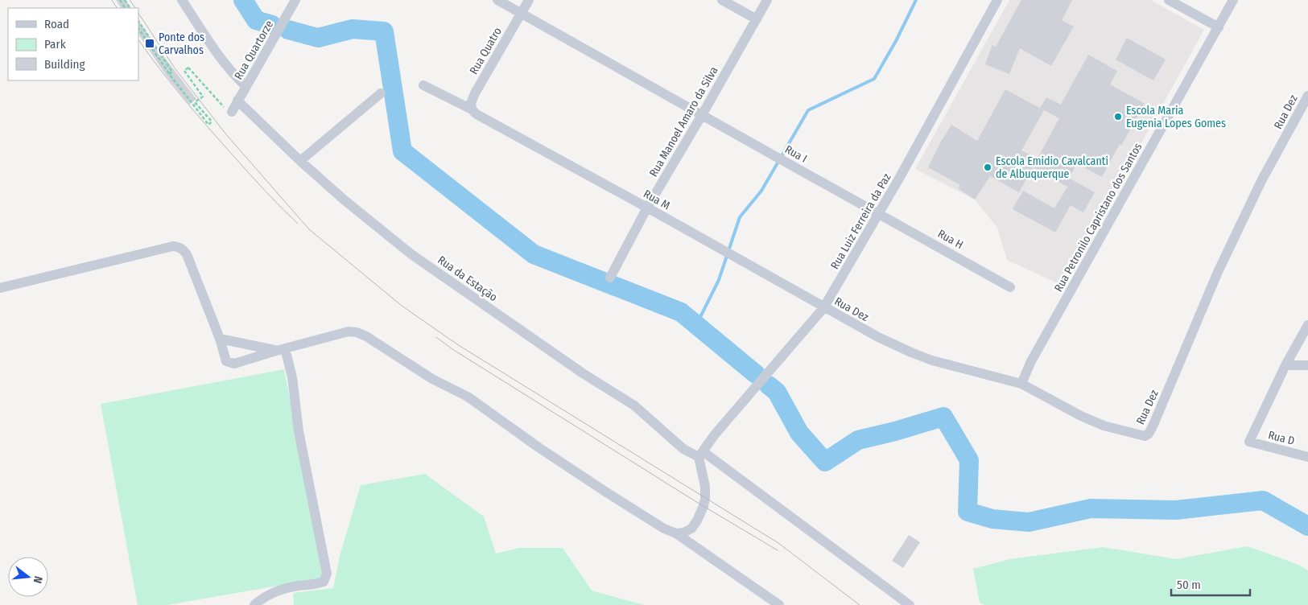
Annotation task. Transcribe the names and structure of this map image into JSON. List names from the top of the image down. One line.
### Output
{"streets":{"street":["Rua Quartorze","Rua Quatro","Rua Dez","Rua Manoel Amaro da Silva","Rua I","Rua M","Rua Petronilo Capristano dos Santos","Rua Luiz Ferreira da Paz","Rua H","Rua da Estação","Rua D"]},"crossings":[["Rua Quartorze","Rua da Estação"],["Rua Quatro","Rua I"],["Rua Quatro","Rua M"],["Rua Dez","Rua M"],["Rua Dez","Rua Petronilo Capristano dos Santos"],["Rua Dez","Rua Luiz Ferreira da Paz"],["Rua Manoel Amaro da Silva","Rua I"],["Rua Manoel Amaro da Silva","Rua M"],["Rua I","Rua Luiz Ferreira da Paz"],["Rua I","Rua H"],["Rua M","Rua Luiz Ferreira da Paz"],["Rua Luiz Ferreira da Paz","Rua H"],["Rua Luiz Ferreira da Paz","Rua da Estação"]],"places":{"transit":["Ponte dos Carvalhos"],"other":["Escola Maria Eugenia Lopes Gomes","Escola Emidio Cavalcanti de Albuquerque"]},"legend":["Road","Park","Building"],"scale_bar":"50 m","north":"right"}
